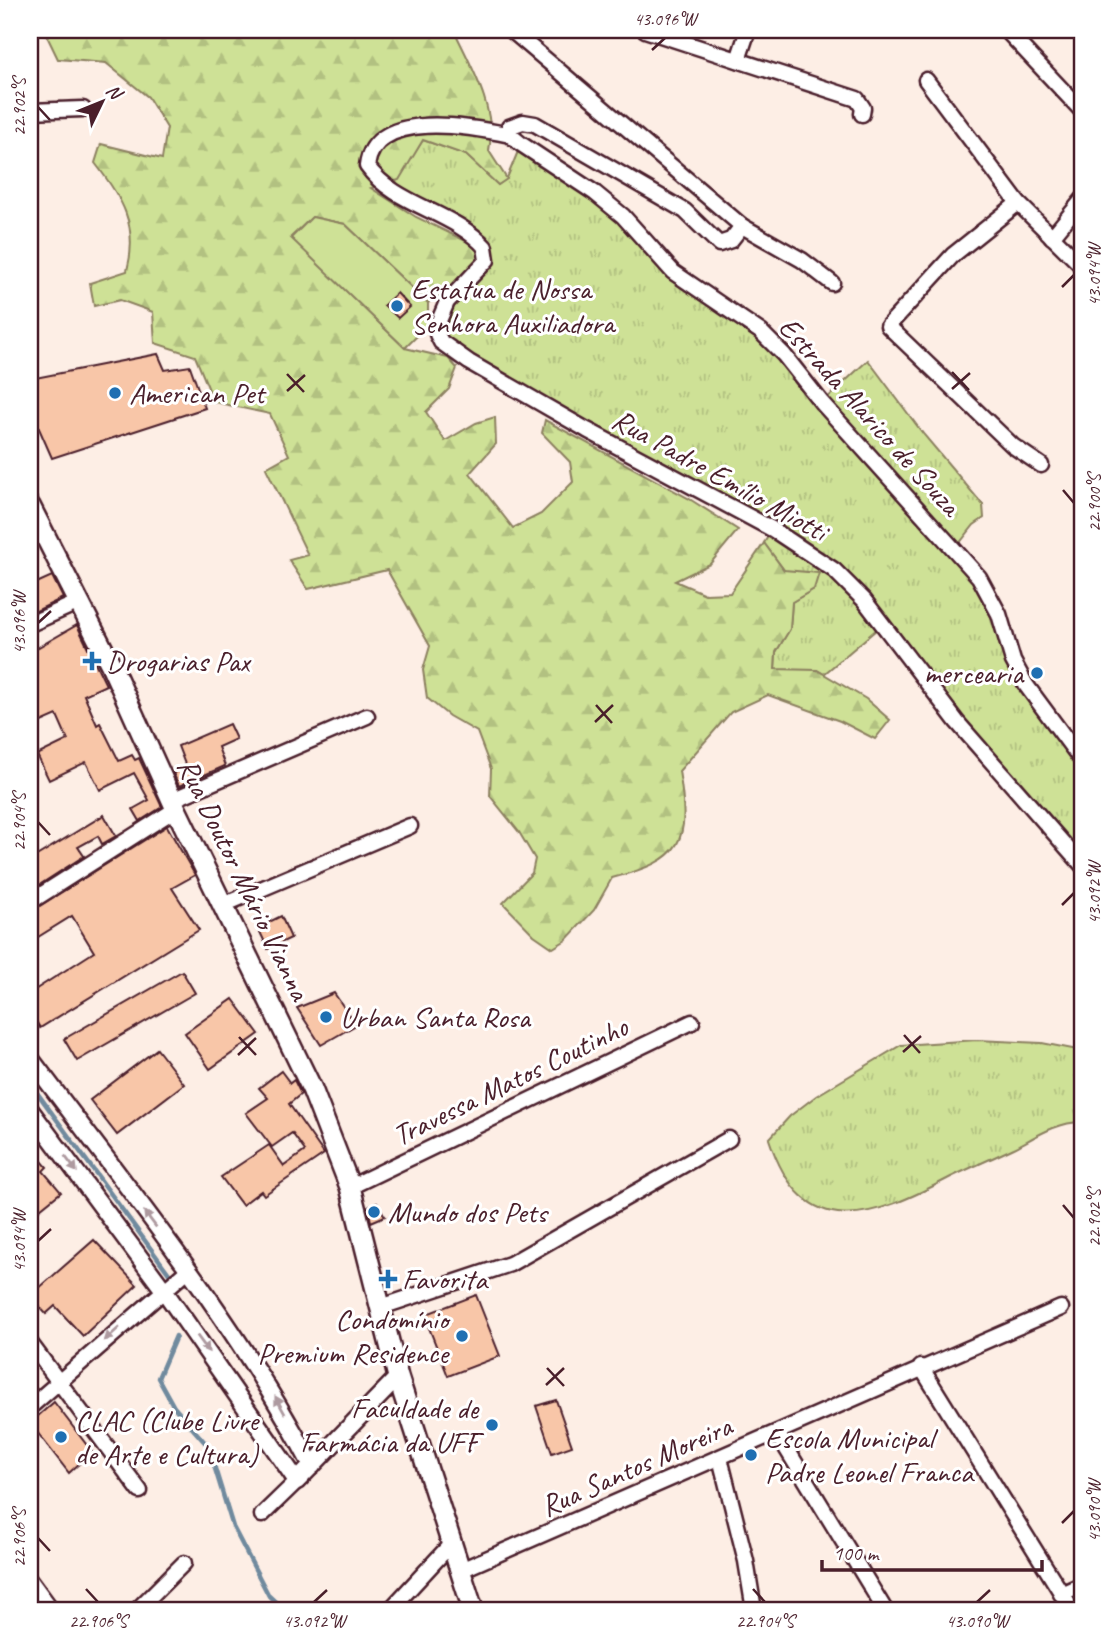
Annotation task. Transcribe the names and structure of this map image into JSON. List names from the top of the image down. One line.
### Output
{"streets":{"main road":["Rua Doutor Mário Vianna"],"street":["Estrada Alarico de Souza","Rua Padre Emílio Miotti","Travessa Matos Coutinho","Rua Santos Moreira"]},"crossings":[["Estrada Alarico de Souza","Rua Padre Emílio Miotti"],["Rua Doutor Mário Vianna","Travessa Matos Coutinho"],["Rua Doutor Mário Vianna","Rua Santos Moreira"]],"places":{"other":["Estatua de Nossa Senhora Auxiliadora","American Pet","mercearia","Urban Santa Rosa","Mundo dos Pets","Condomínio Premium Residence","Faculdade de Farmácia da UFF","CLAC (Clube Livre de Arte e Cultura)","Escola Municipal Padre Leonel Franca"],"health":["Drogarias Pax","Favorita"]},"scale_bar":"100 m","north":"top right","coordinates":["43.096°W","22.902°S","43.094°W","22.900°S","22.904°S","43.092°W","43.090°W","22.906°S"]}
